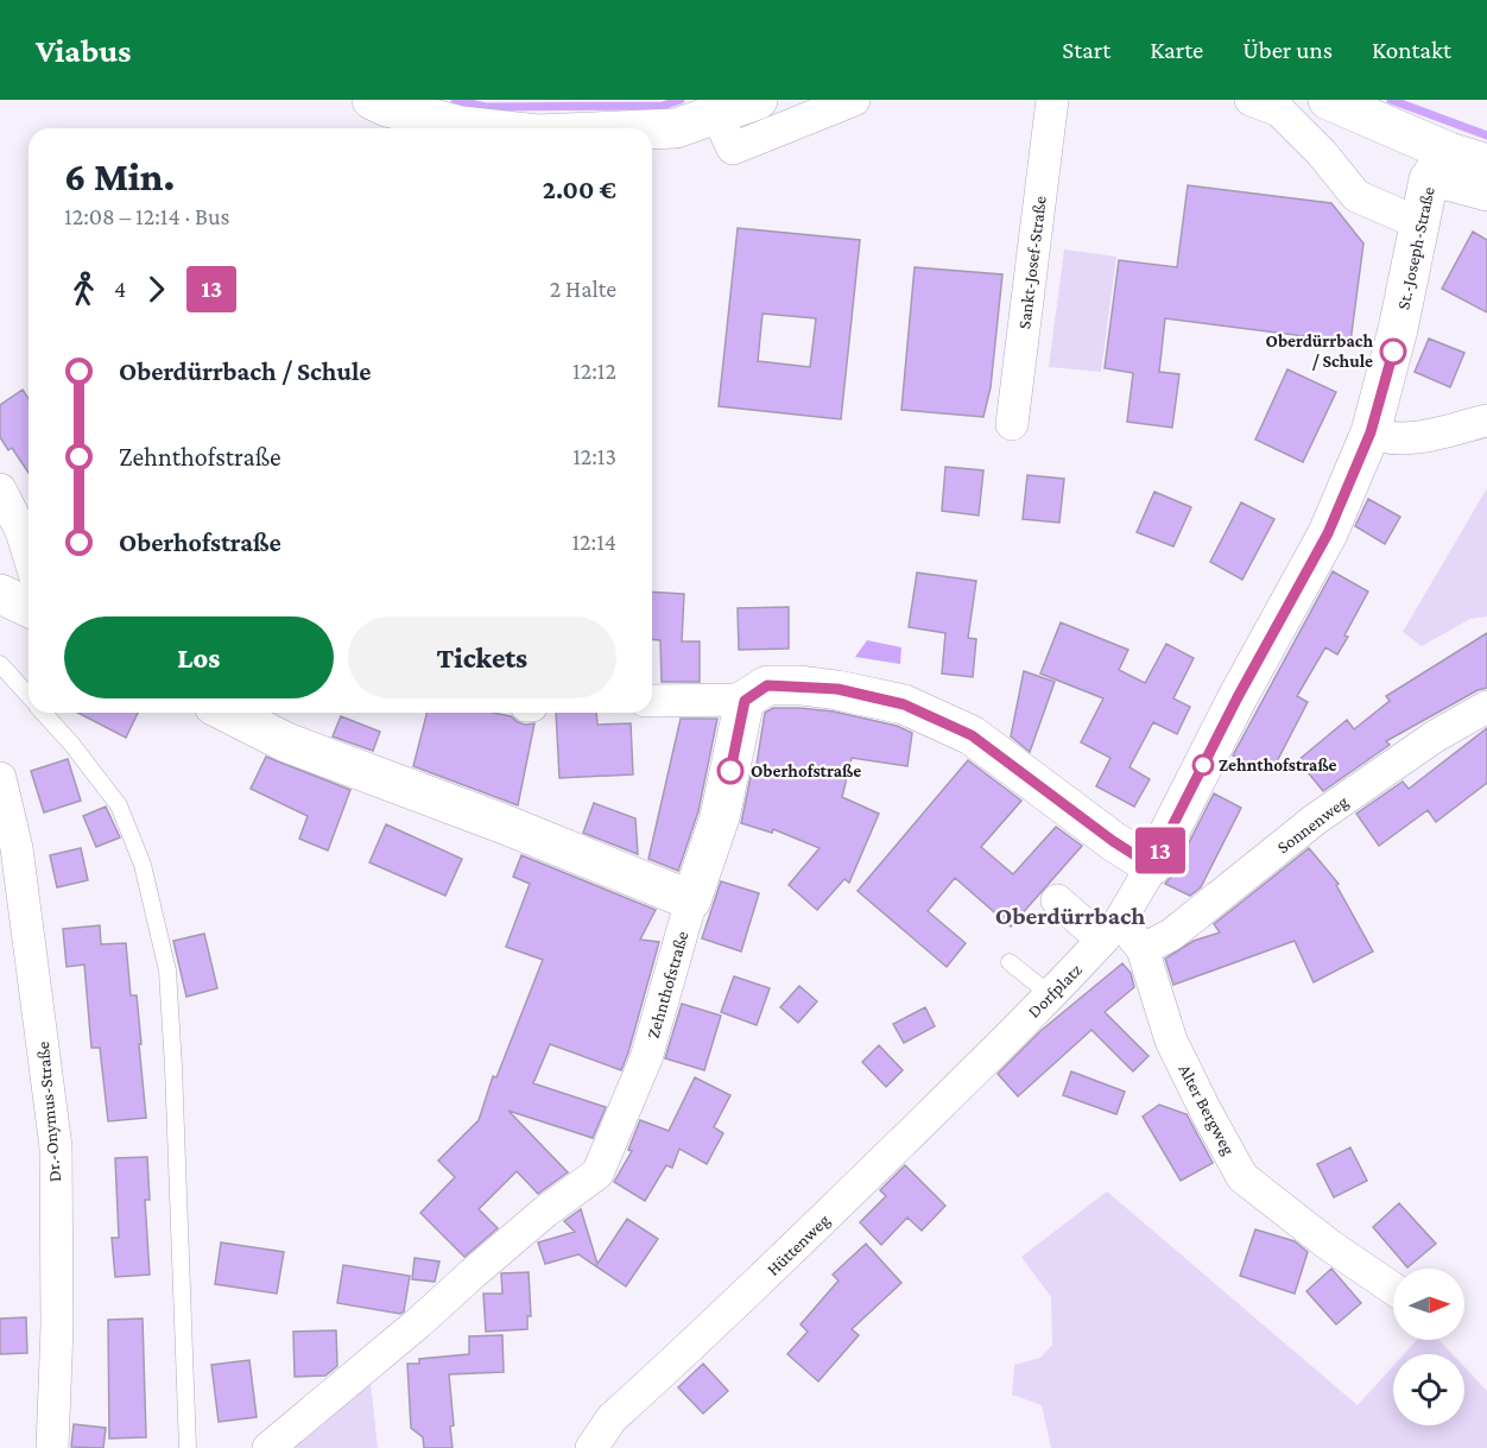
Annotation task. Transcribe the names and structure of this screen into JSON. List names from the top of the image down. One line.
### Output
{"streets":{"street":["St.-Joseph-Straße","Sankt-Josef-Straße","Sonnenweg","Zehnthofstraße","Dorfplatz","Alter Bergweg","Dr.-Onymus-Straße","Hüttenweg"]},"crossings":[["Sonnenweg","Alter Bergweg"],["Dorfplatz","Alter Bergweg"],["Dorfplatz","Hüttenweg"]],"districts":["Oberdürrbach"],"places":["Oberdürrbach / Schule","Zehnthofstraße","Oberhofstraße"],"lines":["bus line 13"],"north":"right","page":{"header":"Viabus","nav":["Start","Karte","Über uns","Kontakt"],"on_map":"13","heading":["6 Min.","12:08 – 12:14 · Bus","2.00 €"],"legs":["4","13","2 Halte"],"list":[{"name":"Oberdürrbach / Schule","value":"12:12"},{"name":"Zehnthofstraße","value":"12:13"},{"name":"Oberhofstraße","value":"12:14"}],"buttons":["Los","Tickets"]}}
